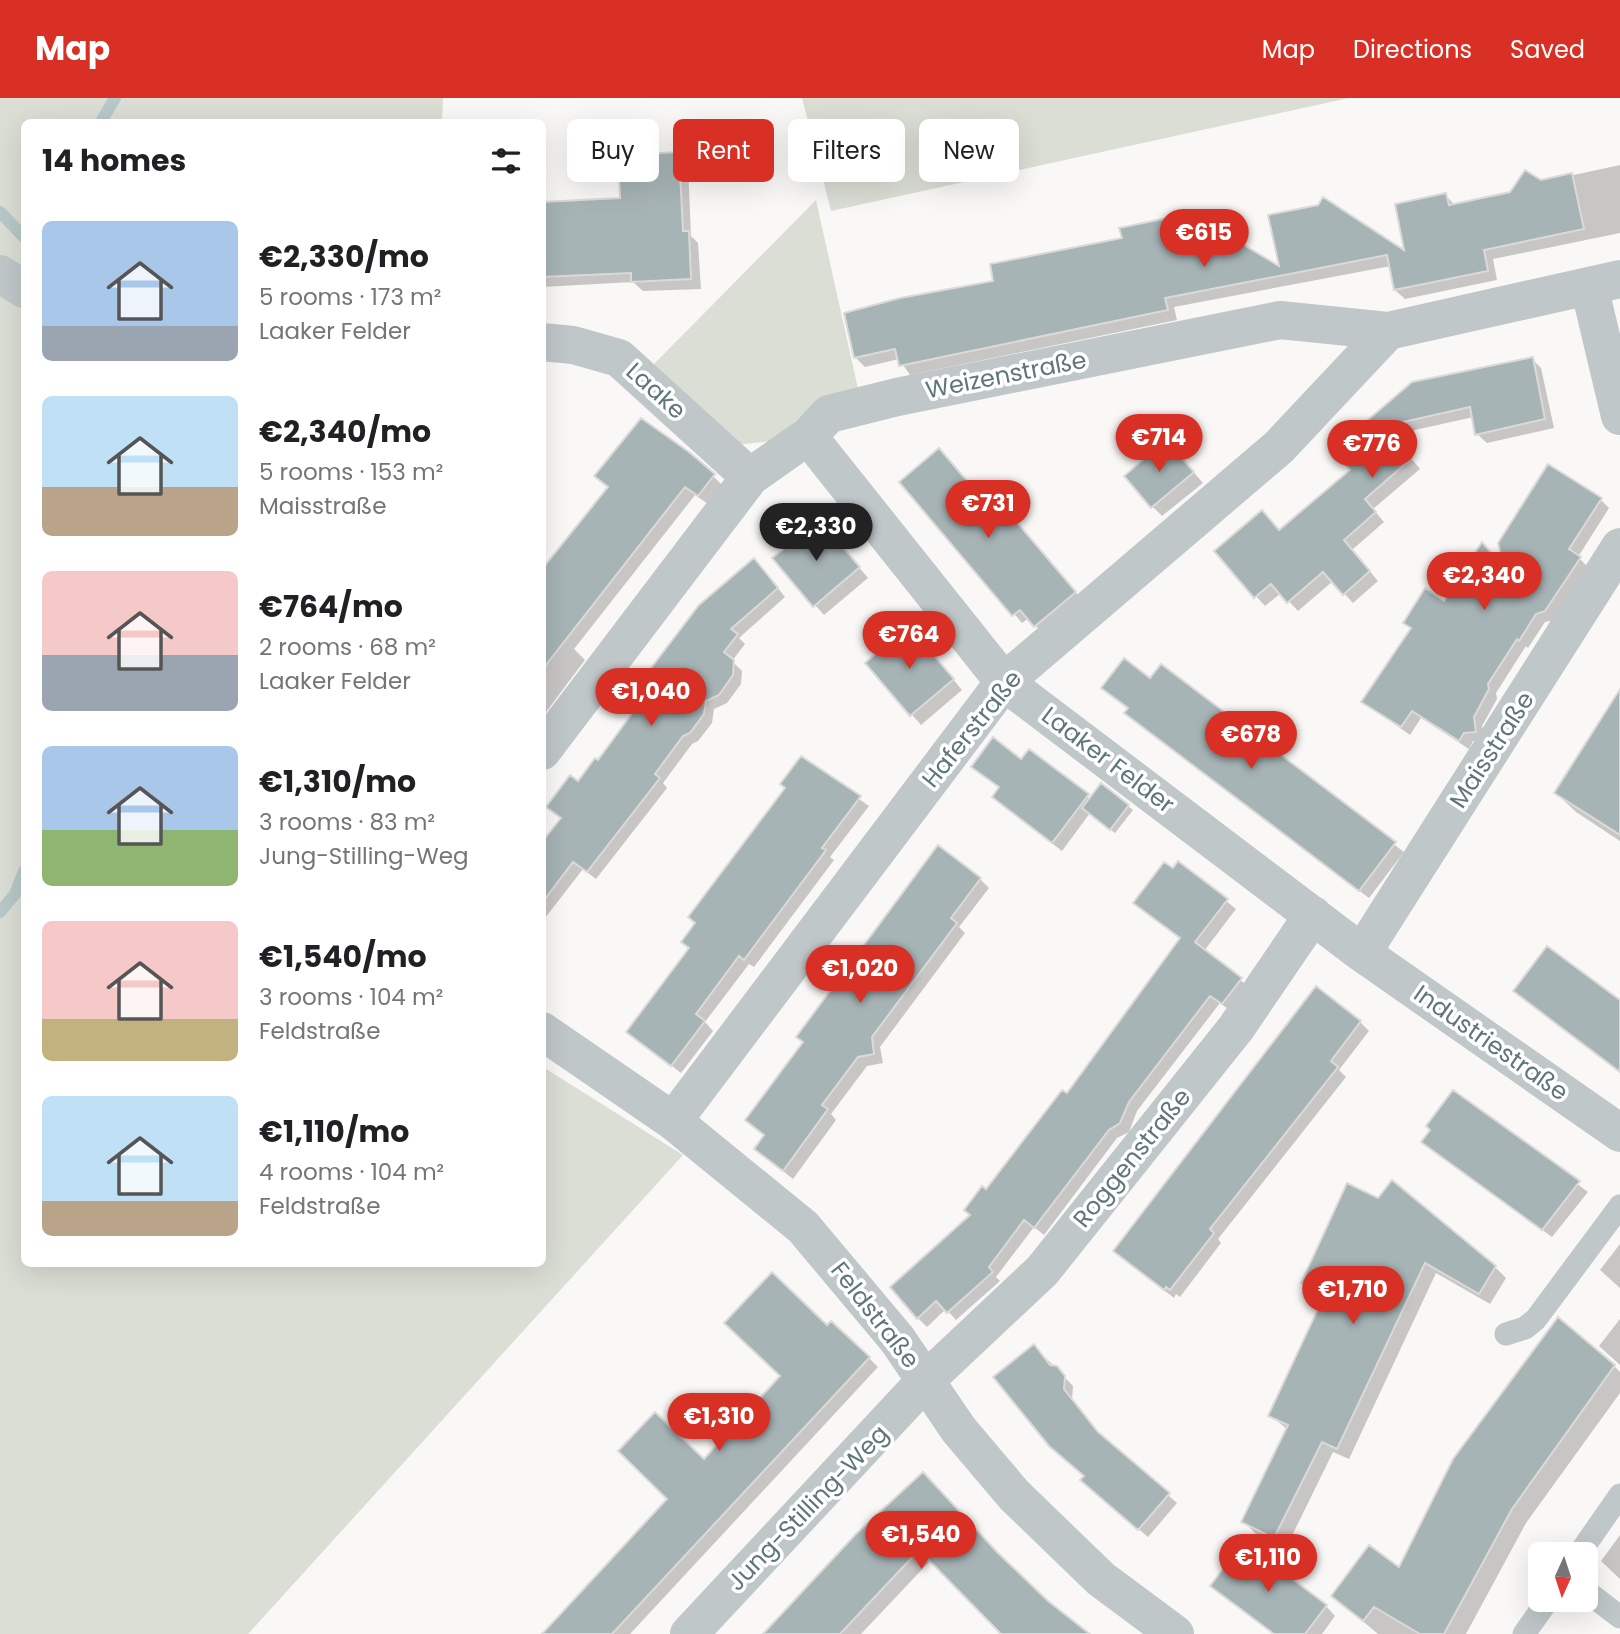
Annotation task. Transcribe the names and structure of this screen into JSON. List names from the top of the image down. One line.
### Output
{"streets":{"street":["Weizenstraße","Laake","Haferstraße","Maisstraße","Laaker Felder","Industriestraße","Roggenstraße","Feldstraße","Jung-Stilling-Weg"]},"crossings":[["Weizenstraße","Laake"],["Weizenstraße","Haferstraße"],["Weizenstraße","Laaker Felder"],["Haferstraße","Laaker Felder"],["Haferstraße","Feldstraße"],["Maisstraße","Laaker Felder"],["Maisstraße","Industriestraße"],["Laaker Felder","Industriestraße"],["Laaker Felder","Roggenstraße"],["Roggenstraße","Feldstraße"],["Roggenstraße","Jung-Stilling-Weg"],["Feldstraße","Jung-Stilling-Weg"]],"north":"bottom","page":{"header":"Map","nav":["Map","Directions","Saved"],"chip":["Buy","Rent","Filters","New"],"heading":"14 homes","list":[{"name":"€2,330/mo","note":"5 rooms · 173 m² · Laaker Felder"},{"name":"€2,340/mo","note":"5 rooms · 153 m² · Maisstraße"},{"name":"€764/mo","note":"2 rooms · 68 m² · Laaker Felder"},{"name":"€1,310/mo","note":"3 rooms · 83 m² · Jung-Stilling-Weg"},{"name":"€1,540/mo","note":"3 rooms · 104 m² · Feldstraße"},{"name":"€1,110/mo","note":"4 rooms · 104 m² · Feldstraße"}],"price":["€615","€714","€776","€731","€2,330","€2,340","€764","€1,040","€678","€1,020","€1,710","€1,310","€1,540","€1,110"]}}
